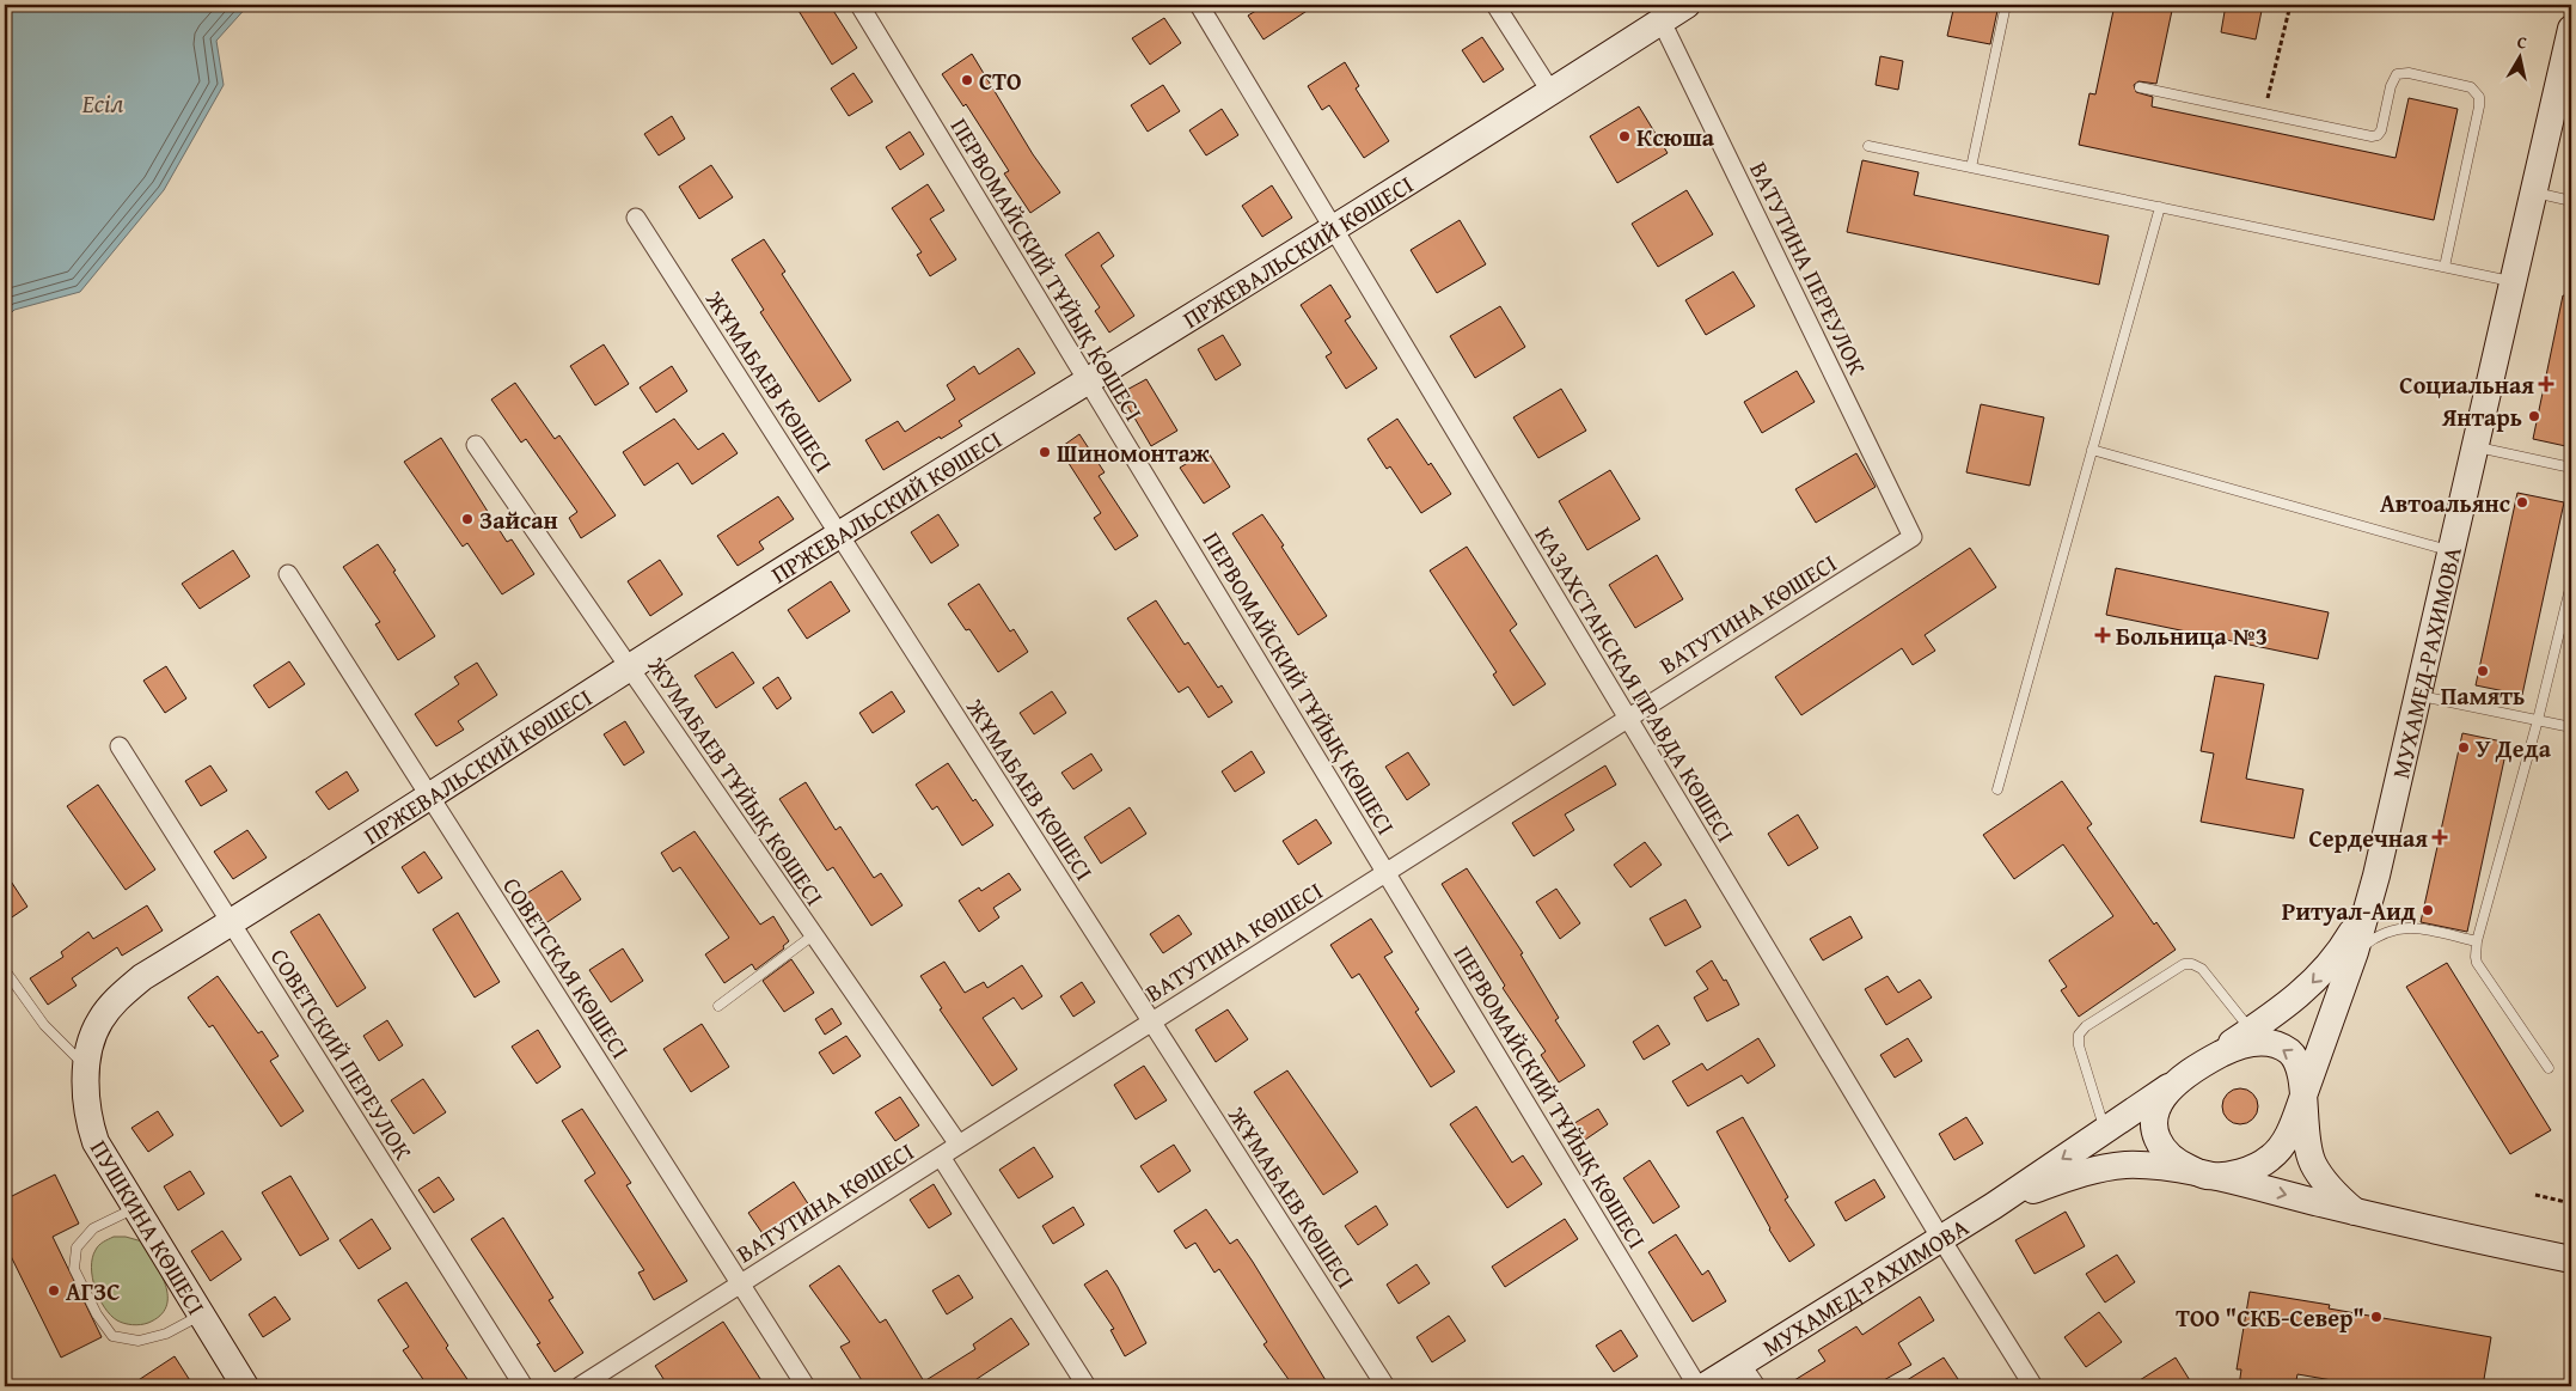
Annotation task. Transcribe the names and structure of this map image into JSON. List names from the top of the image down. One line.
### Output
{"streets":{"street":["ПРЖЕВАЛЬСКИЙ КӨШЕСІ","ВАТУТИНА ПЕРЕУЛОК","ПЕРВОМАЙСКИЙ ТҰЙЫҚ КӨШЕСІ","ЖҰМАБАЕВ КӨШЕСІ","ВАТУТИНА КӨШЕСІ","МУХАМЕД-РАХИМОВА","КАЗАХСТАНСКАЯ ПРАВДА КӨШЕСІ","ЖУМАБАЕВ ТҰЙЫҚ КӨШЕСІ","СОВЕТСКАЯ КӨШЕСІ","СОВЕТСКИЙ ПЕРЕУЛОК","ПУШКИНА КӨШЕСІ"]},"crossings":[["ПРЖЕВАЛЬСКИЙ КӨШЕСІ","ВАТУТИНА ПЕРЕУЛОК"],["ПРЖЕВАЛЬСКИЙ КӨШЕСІ","ПЕРВОМАЙСКИЙ ТҰЙЫҚ КӨШЕСІ"],["ПРЖЕВАЛЬСКИЙ КӨШЕСІ","ЖҰМАБАЕВ КӨШЕСІ"],["ПРЖЕВАЛЬСКИЙ КӨШЕСІ","КАЗАХСТАНСКАЯ ПРАВДА КӨШЕСІ"],["ПРЖЕВАЛЬСКИЙ КӨШЕСІ","ЖУМАБАЕВ ТҰЙЫҚ КӨШЕСІ"],["ПРЖЕВАЛЬСКИЙ КӨШЕСІ","СОВЕТСКАЯ КӨШЕСІ"],["ПРЖЕВАЛЬСКИЙ КӨШЕСІ","СОВЕТСКИЙ ПЕРЕУЛОК"],["ПРЖЕВАЛЬСКИЙ КӨШЕСІ","ПУШКИНА КӨШЕСІ"],["ВАТУТИНА ПЕРЕУЛОК","ВАТУТИНА КӨШЕСІ"],["ПЕРВОМАЙСКИЙ ТҰЙЫҚ КӨШЕСІ","ВАТУТИНА КӨШЕСІ"],["ЖҰМАБАЕВ КӨШЕСІ","ВАТУТИНА КӨШЕСІ"],["ВАТУТИНА КӨШЕСІ","КАЗАХСТАНСКАЯ ПРАВДА КӨШЕСІ"],["ВАТУТИНА КӨШЕСІ","ЖУМАБАЕВ ТҰЙЫҚ КӨШЕСІ"],["ВАТУТИНА КӨШЕСІ","СОВЕТСКАЯ КӨШЕСІ"],["МУХАМЕД-РАХИМОВА","КАЗАХСТАНСКАЯ ПРАВДА КӨШЕСІ"]],"water":["Есіл"],"places":{"other":["СТО","Ксюша","Янтарь","Шиномонтаж","Автоальянс","Зайсан","Память","У Деда","Ритуал-Аид","АГЗС","ТОО \"СКБ-Север\""],"health":["Социальная","Больница №3","Сердечная"]},"north":"top"}
